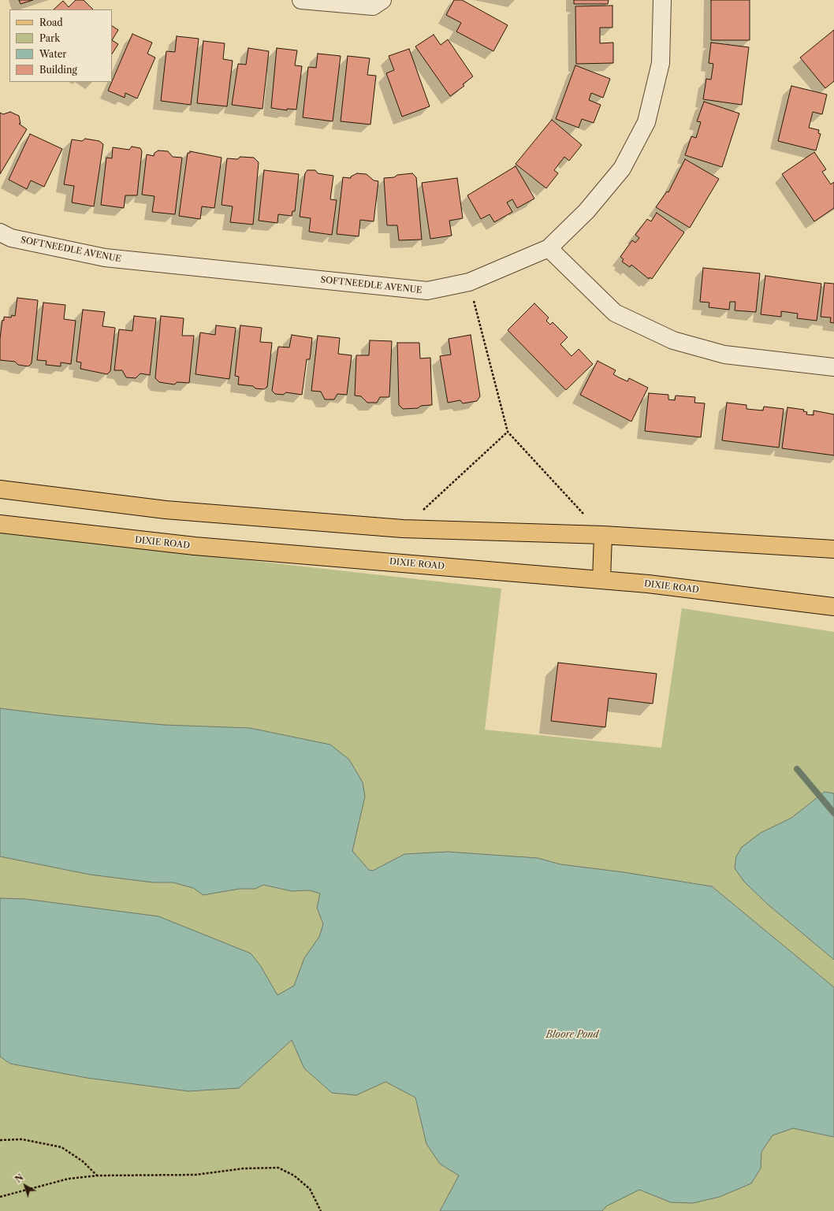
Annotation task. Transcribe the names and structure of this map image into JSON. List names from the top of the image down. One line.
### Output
{"streets":{"main road":["DIXIE ROAD"],"street":["SOFTNEEDLE AVENUE"]},"water":["Bloore Pond"],"legend":["Road","Park","Water","Building"],"north":"top left"}
